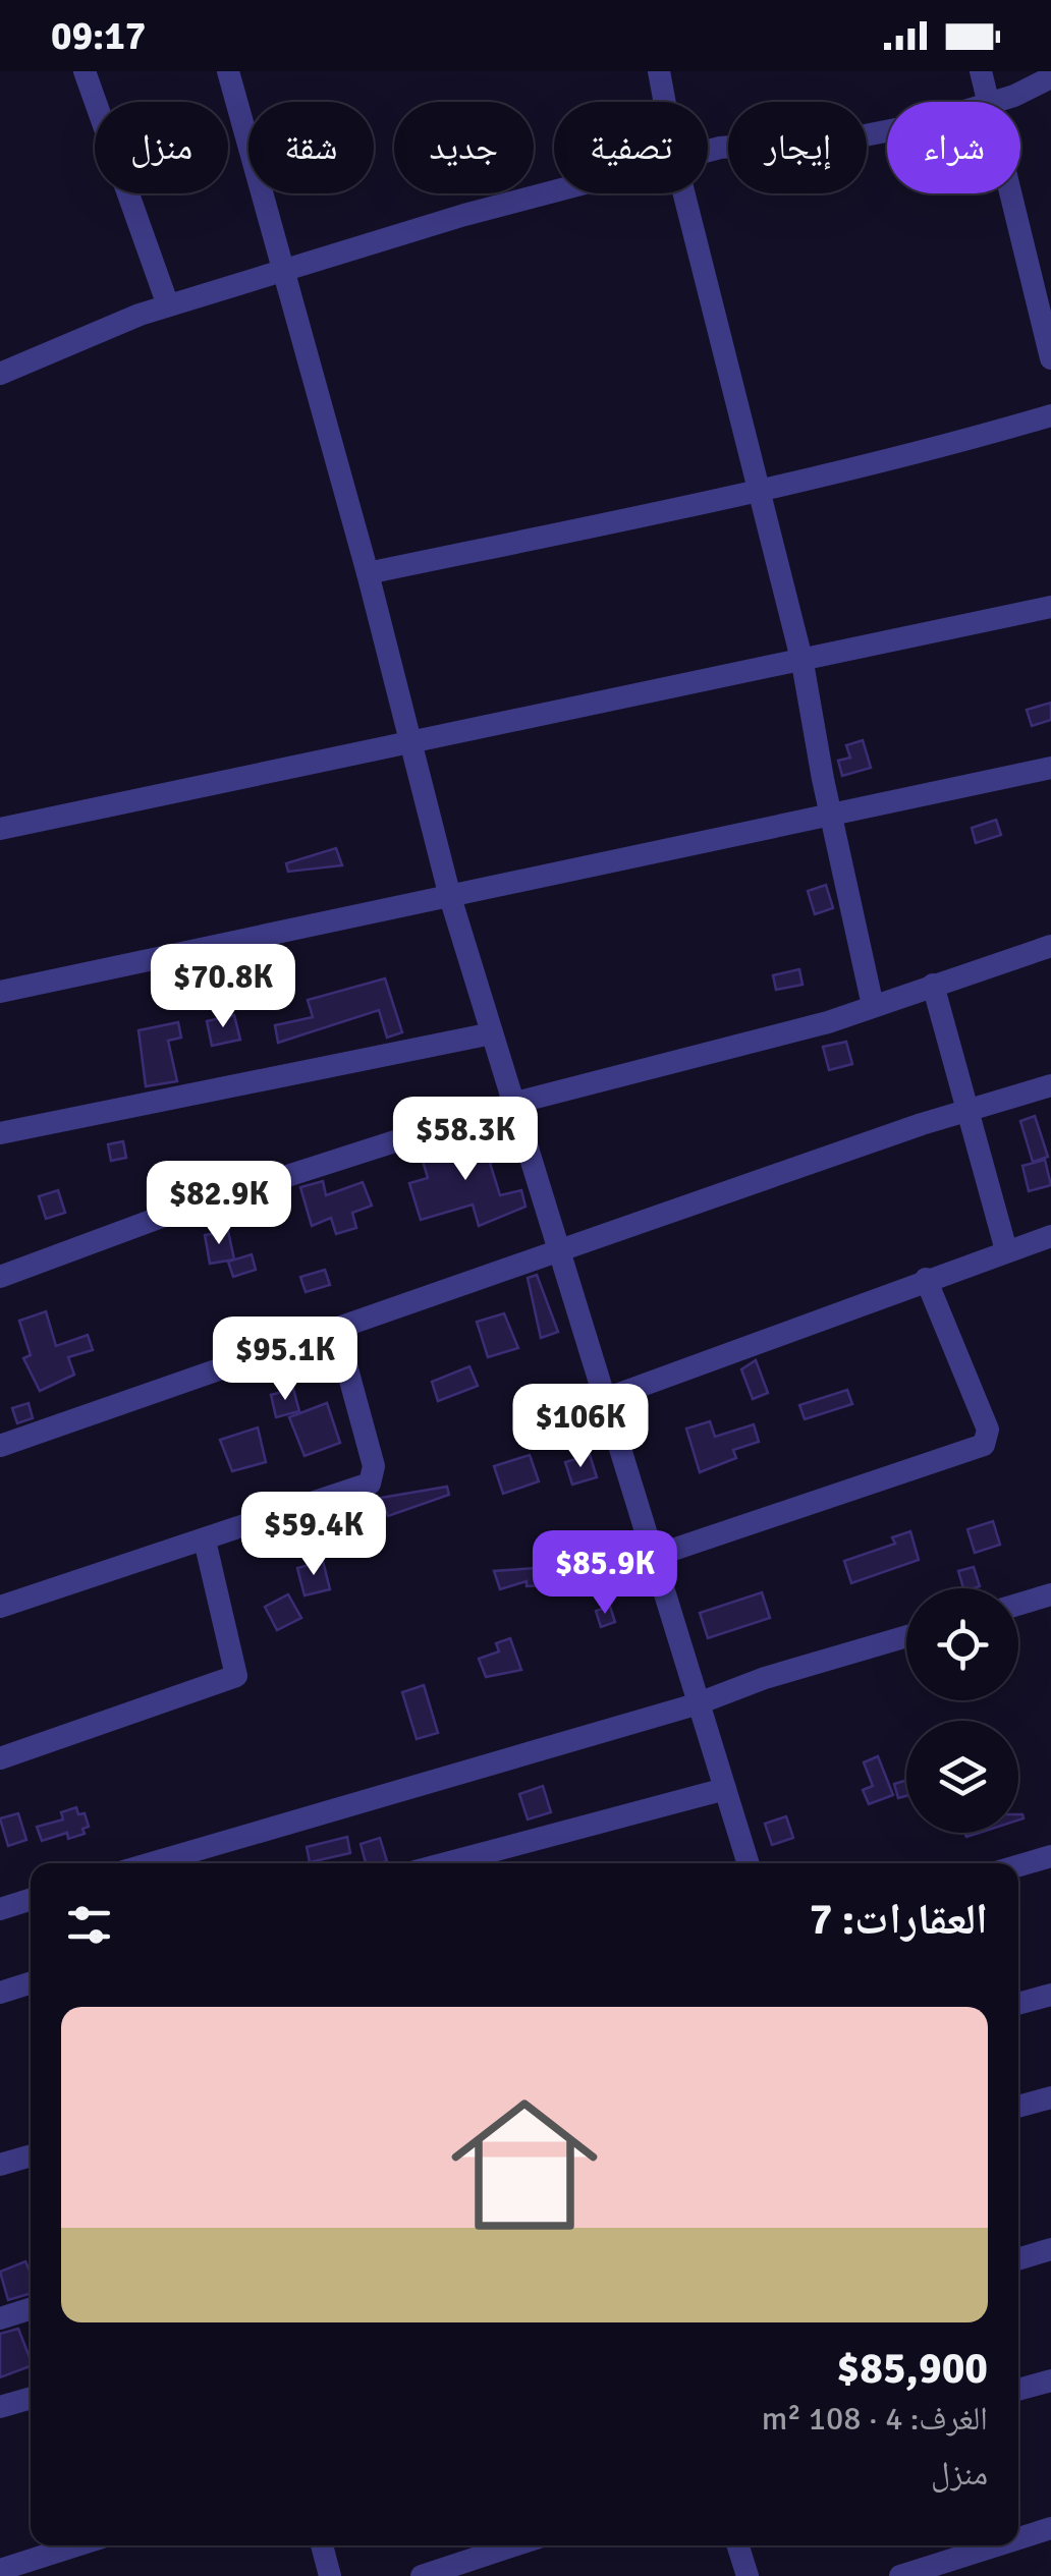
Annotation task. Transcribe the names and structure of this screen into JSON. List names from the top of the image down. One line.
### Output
{"page":{"status":"09:17","chip":["شراء","إيجار","تصفية","جديد","شقة","منزل"],"price":["$70.8K","$58.3K","$82.9K","$95.1K","$106K","$59.4K","$85.9K"],"heading":"العقارات: 7","list":[{"name":"$85,900","note":"الغرف: 4 · 108 m² · منزل"}]}}
